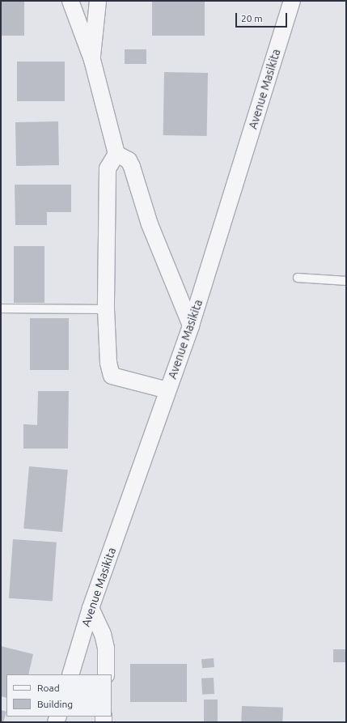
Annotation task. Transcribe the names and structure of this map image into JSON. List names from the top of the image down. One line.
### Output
{"streets":{"street":["Avenue Masikita"]},"legend":["Road","Building"],"scale_bar":"20 m"}
